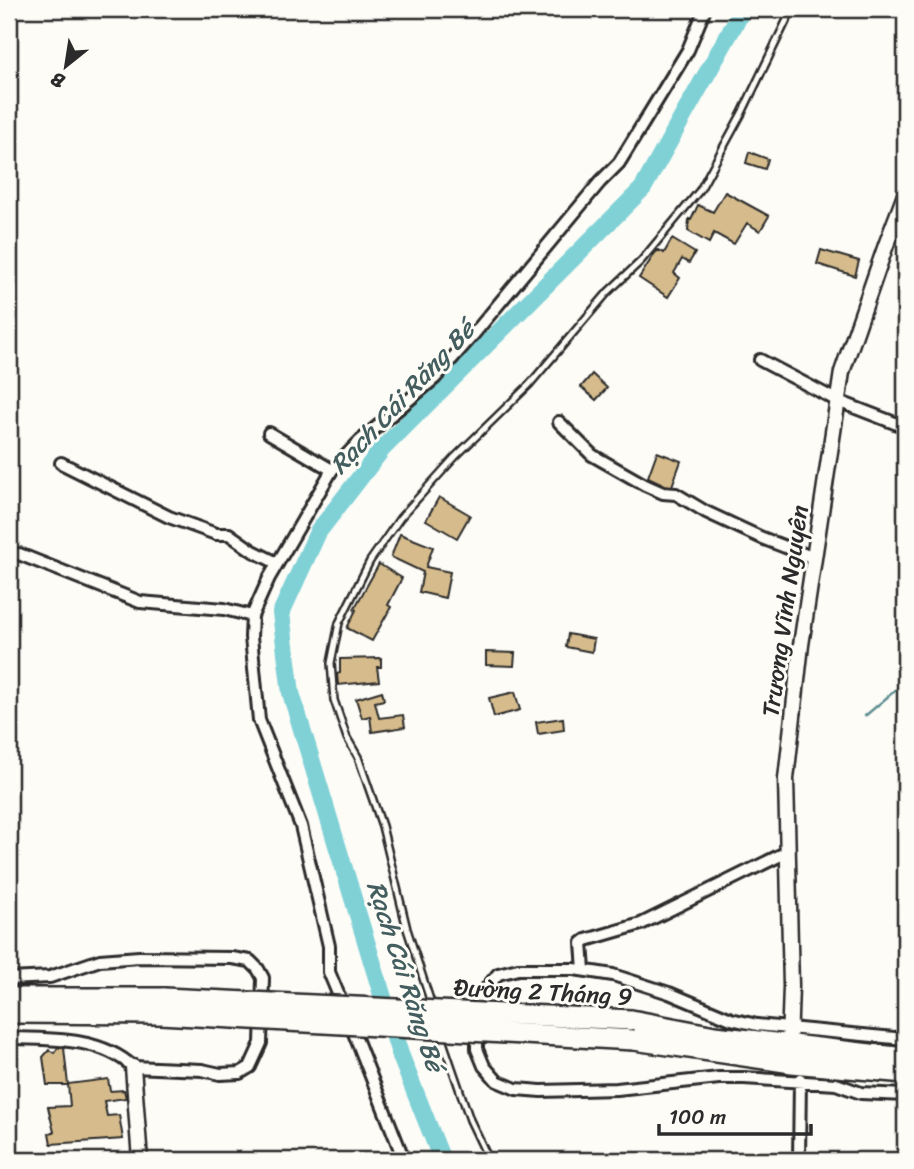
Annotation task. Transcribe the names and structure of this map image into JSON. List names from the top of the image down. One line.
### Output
{"streets":{"highway":["Đường 2 Tháng 9"],"street":["Trương Vĩnh Nguyên"]},"crossings":[["Trương Vĩnh Nguyên","Đường 2 Tháng 9"]],"water":["Rạch Cái Răng Bé"],"scale_bar":"100 m","north":"bottom left"}
